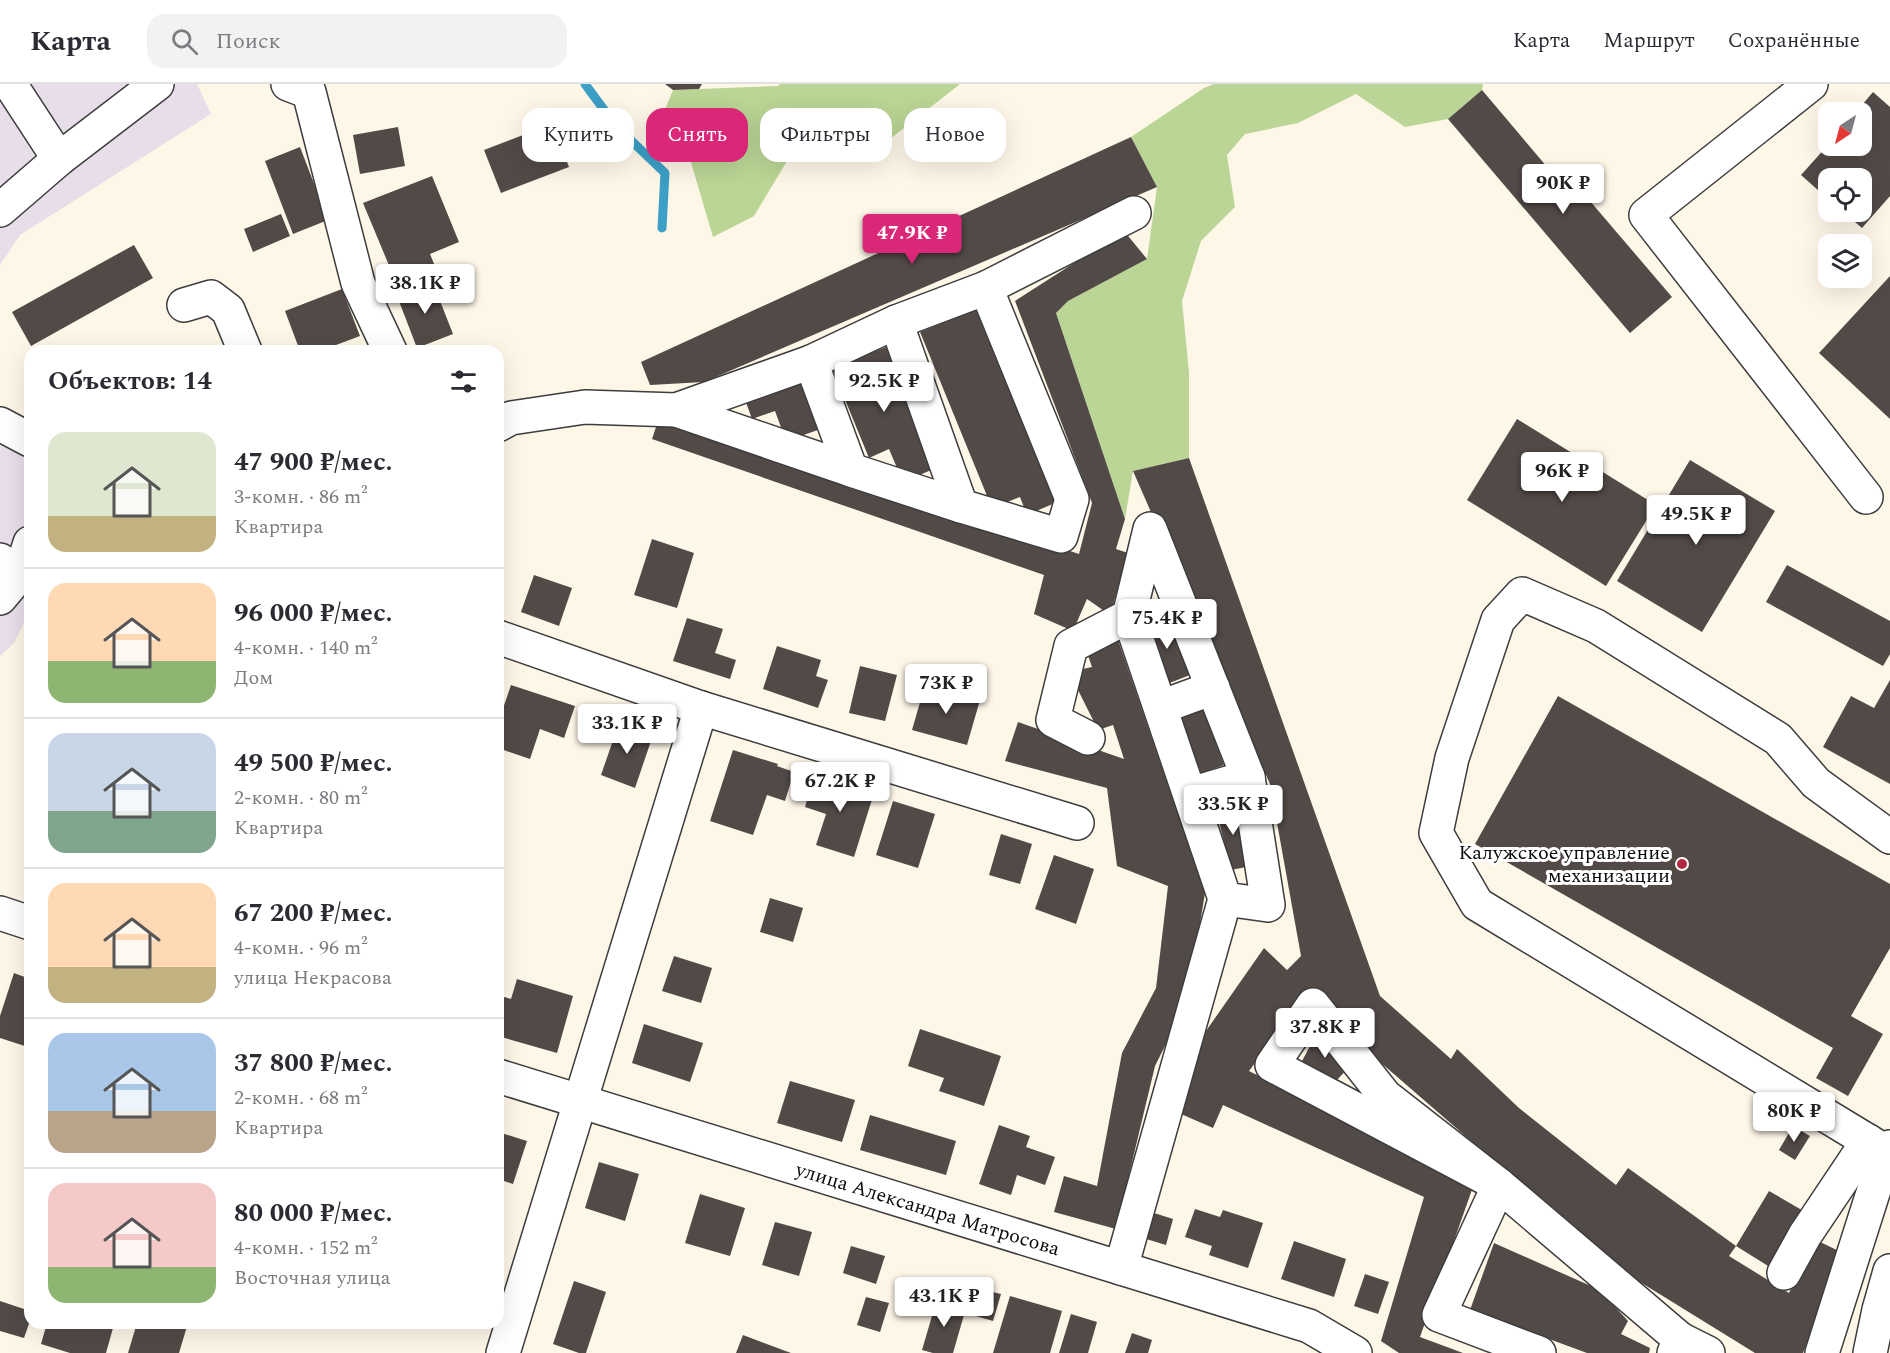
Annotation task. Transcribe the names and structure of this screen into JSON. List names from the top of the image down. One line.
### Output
{"streets":{"street":["улица Александра Матросова"]},"places":["Калужское управление механизации"],"north":"bottom left","page":{"header":"Карта","search":"Поиск","nav":["Карта","Маршрут","Сохранённые"],"chip":["Купить","Снять","Фильтры","Новое"],"price":["90K ₽","47.9K ₽","38.1K ₽","92.5K ₽","96K ₽","49.5K ₽","75.4K ₽","73K ₽","33.1K ₽","67.2K ₽","33.5K ₽","37.8K ₽","80K ₽","43.1K ₽"],"heading":"Объектов: 14","list":[{"name":"47 900 ₽/мес.","note":"3-комн. · 86 m² · Квартира"},{"name":"96 000 ₽/мес.","note":"4-комн. · 140 m² · Дом"},{"name":"49 500 ₽/мес.","note":"2-комн. · 80 m² · Квартира"},{"name":"67 200 ₽/мес.","note":"4-комн. · 96 m² · улица Некрасова"},{"name":"37 800 ₽/мес.","note":"2-комн. · 68 m² · Квартира"},{"name":"80 000 ₽/мес.","note":"4-комн. · 152 m² · Восточная улица"}]}}
